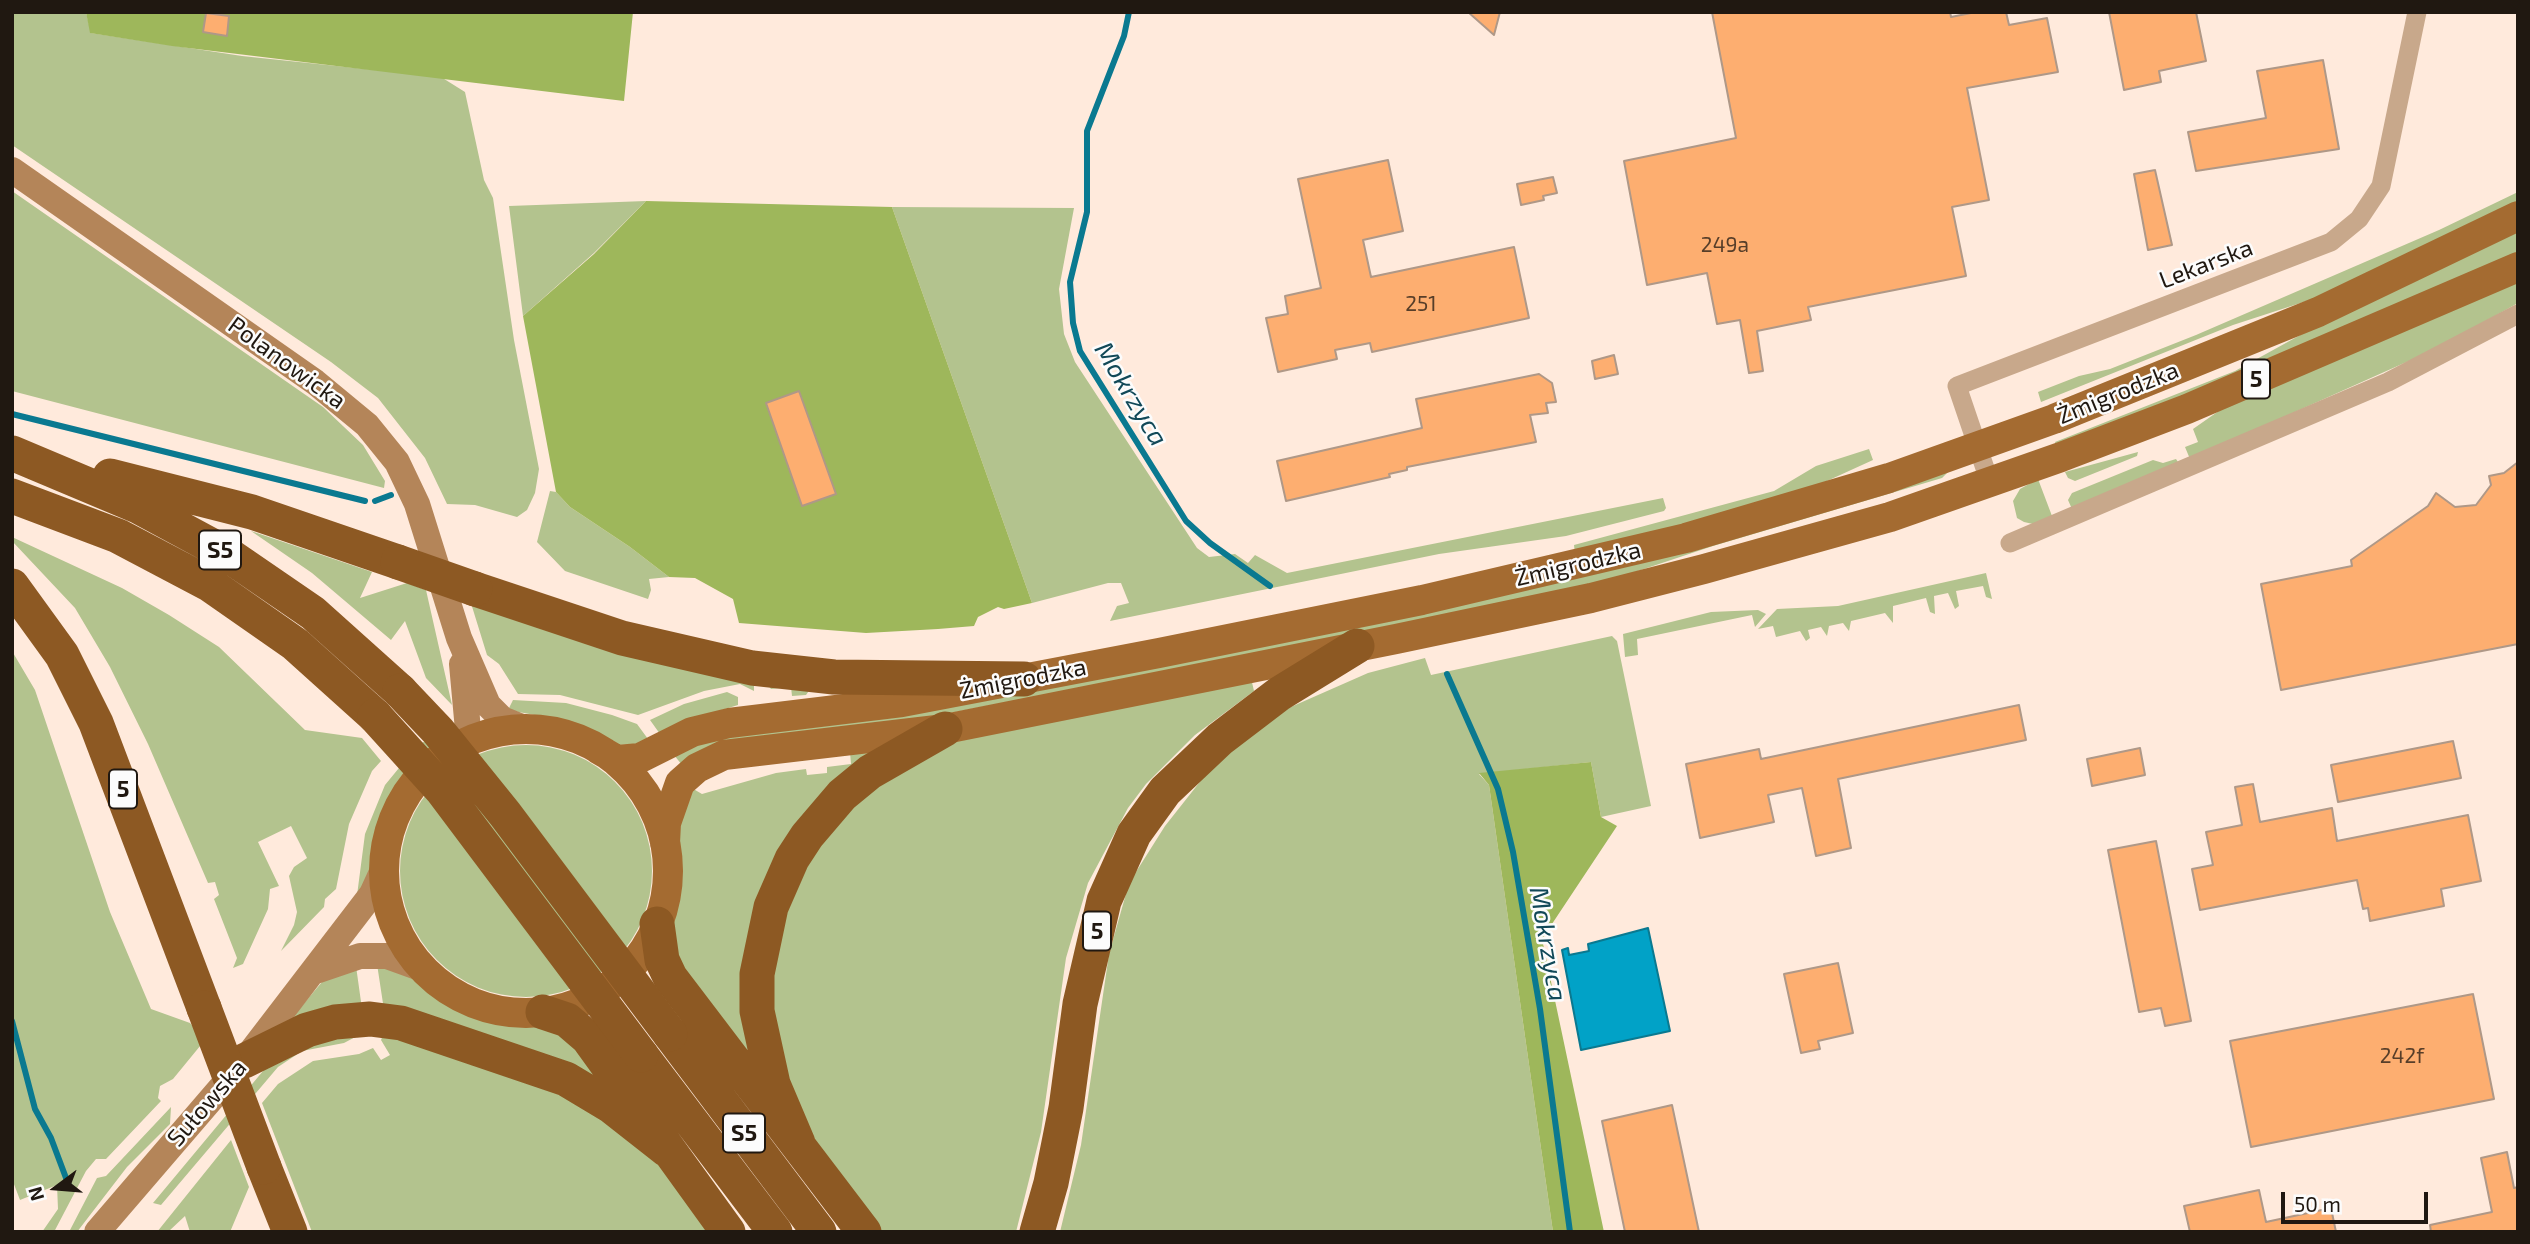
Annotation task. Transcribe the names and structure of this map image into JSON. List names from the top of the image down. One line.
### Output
{"streets":{"highway":["5","S5"],"main road":["Żmigrodzka"],"street":["Lekarska","Polanowicka","Sułowska"]},"crossings":[["Lekarska","Żmigrodzka"],["5","Żmigrodzka"],["5","S5"]],"water":["Mokrzyca"],"house_numbers":["249a","251","242f"],"scale_bar":"50 m","north":"left"}
